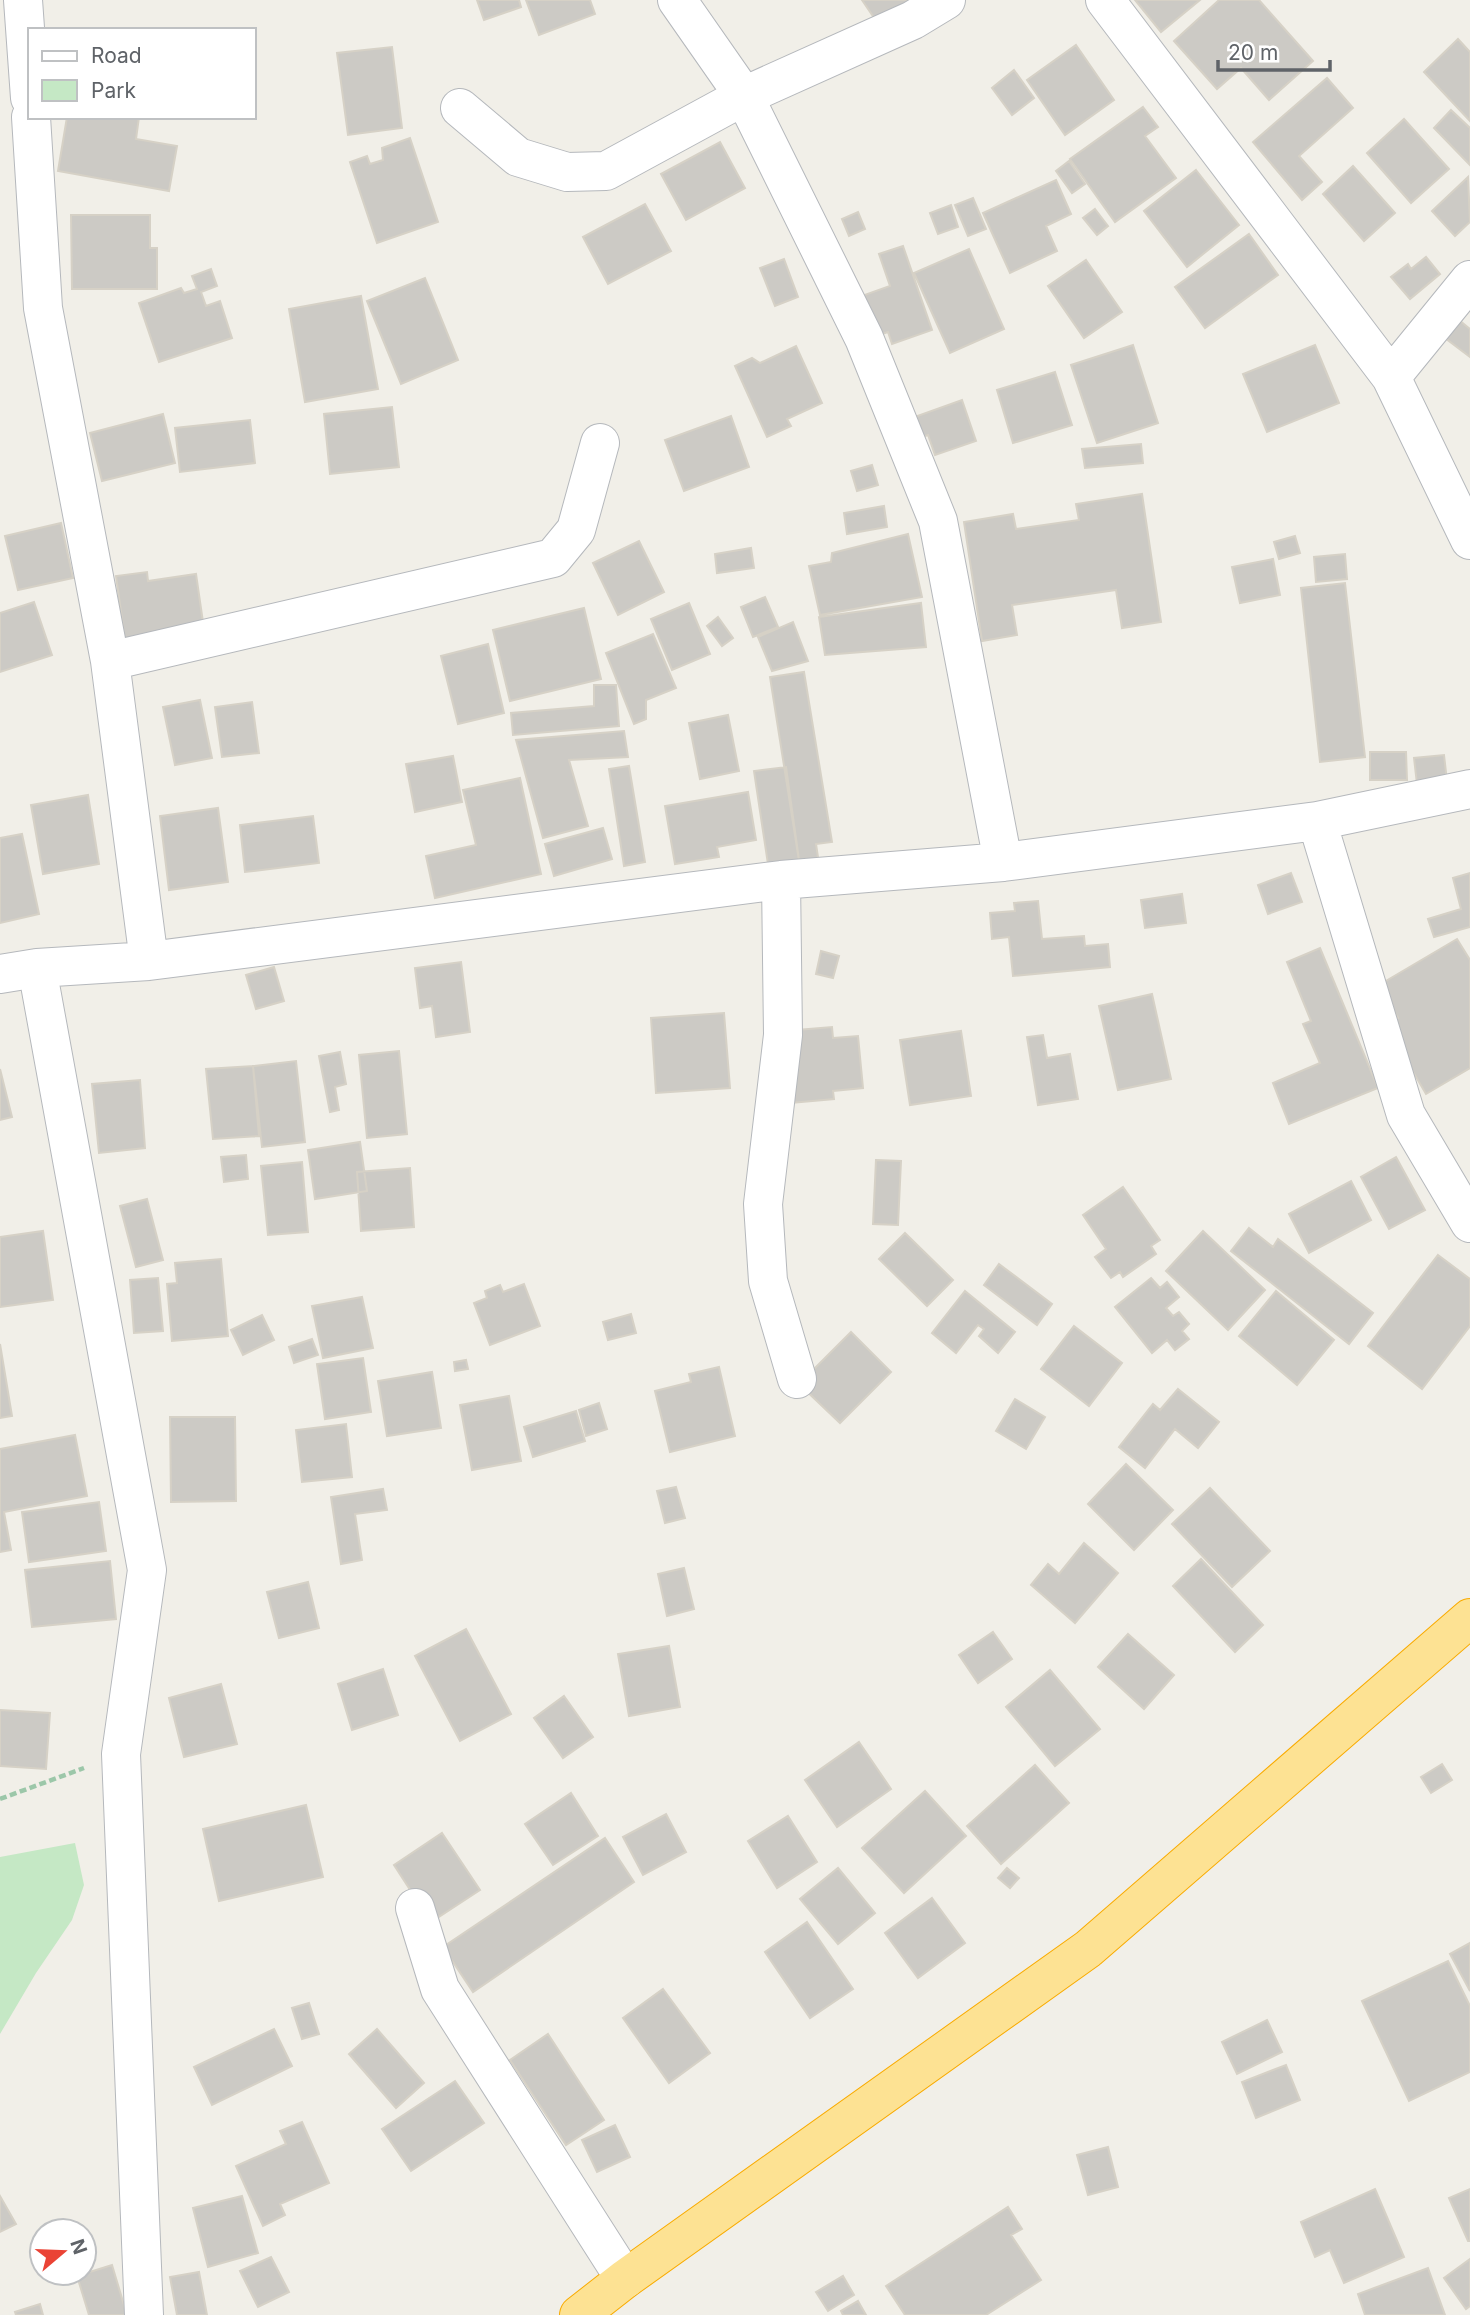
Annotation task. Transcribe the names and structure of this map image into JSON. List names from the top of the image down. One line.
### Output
{"legend":["Road","Park"],"scale_bar":"20 m","north":"right"}
